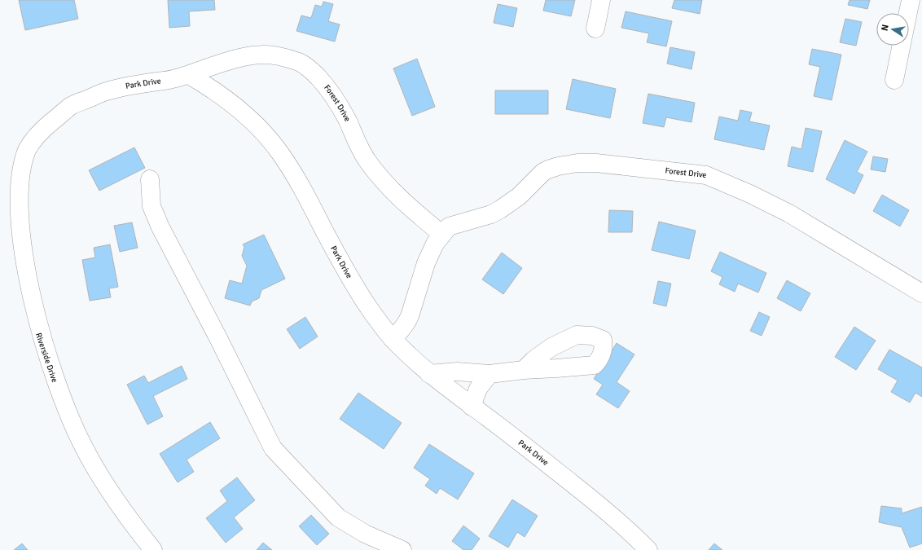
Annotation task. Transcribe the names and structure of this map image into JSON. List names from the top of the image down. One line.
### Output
{"streets":{"street":["Park Drive","Forest Drive","Riverside Drive"]},"crossings":[["Park Drive","Forest Drive"],["Park Drive","Riverside Drive"]],"north":"left"}
